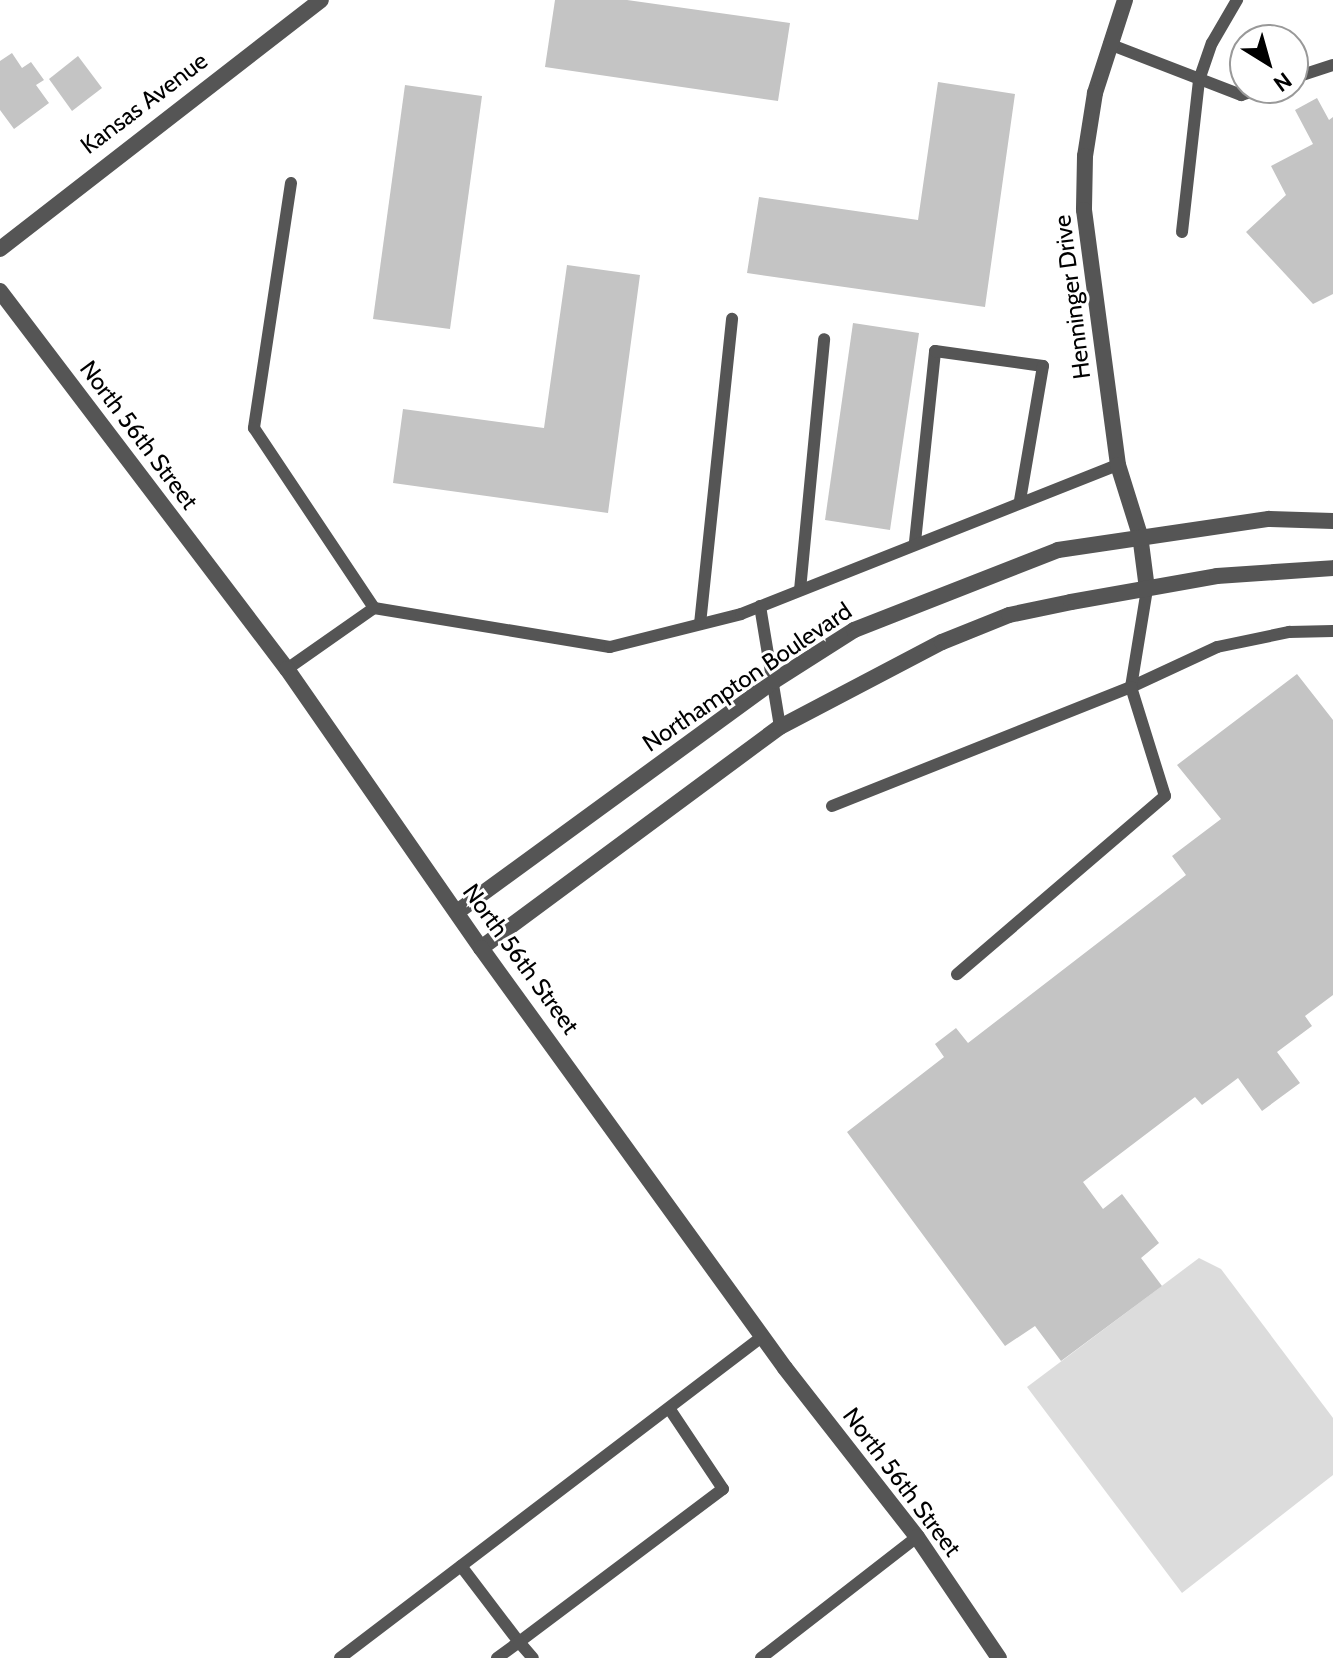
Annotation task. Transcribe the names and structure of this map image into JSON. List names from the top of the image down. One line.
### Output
{"streets":{"street":["Kansas Avenue","Henninger Drive","North 56th Street","Northampton Boulevard"]},"crossings":[["Henninger Drive","Northampton Boulevard"],["North 56th Street","Northampton Boulevard"]],"north":"bottom right"}
